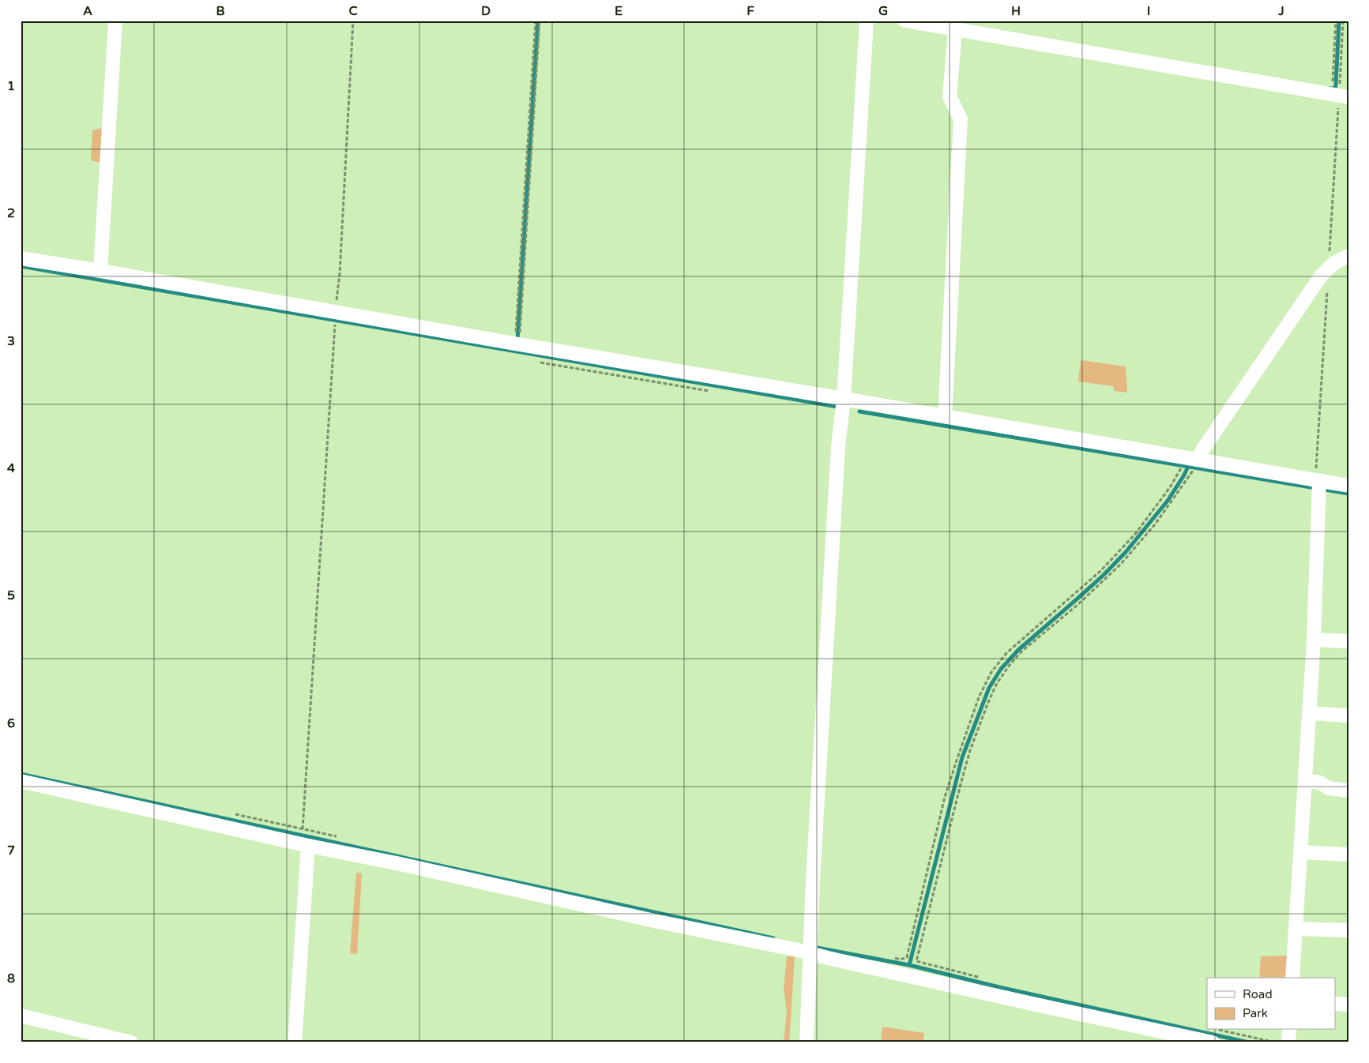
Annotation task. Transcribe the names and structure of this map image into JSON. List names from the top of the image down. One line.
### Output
{"legend":["Road","Park"],"grid":{"columns":["A","B","C","D","E","F","G","H","I","J"],"rows":["1","2","3","4","5","6","7","8"]}}
